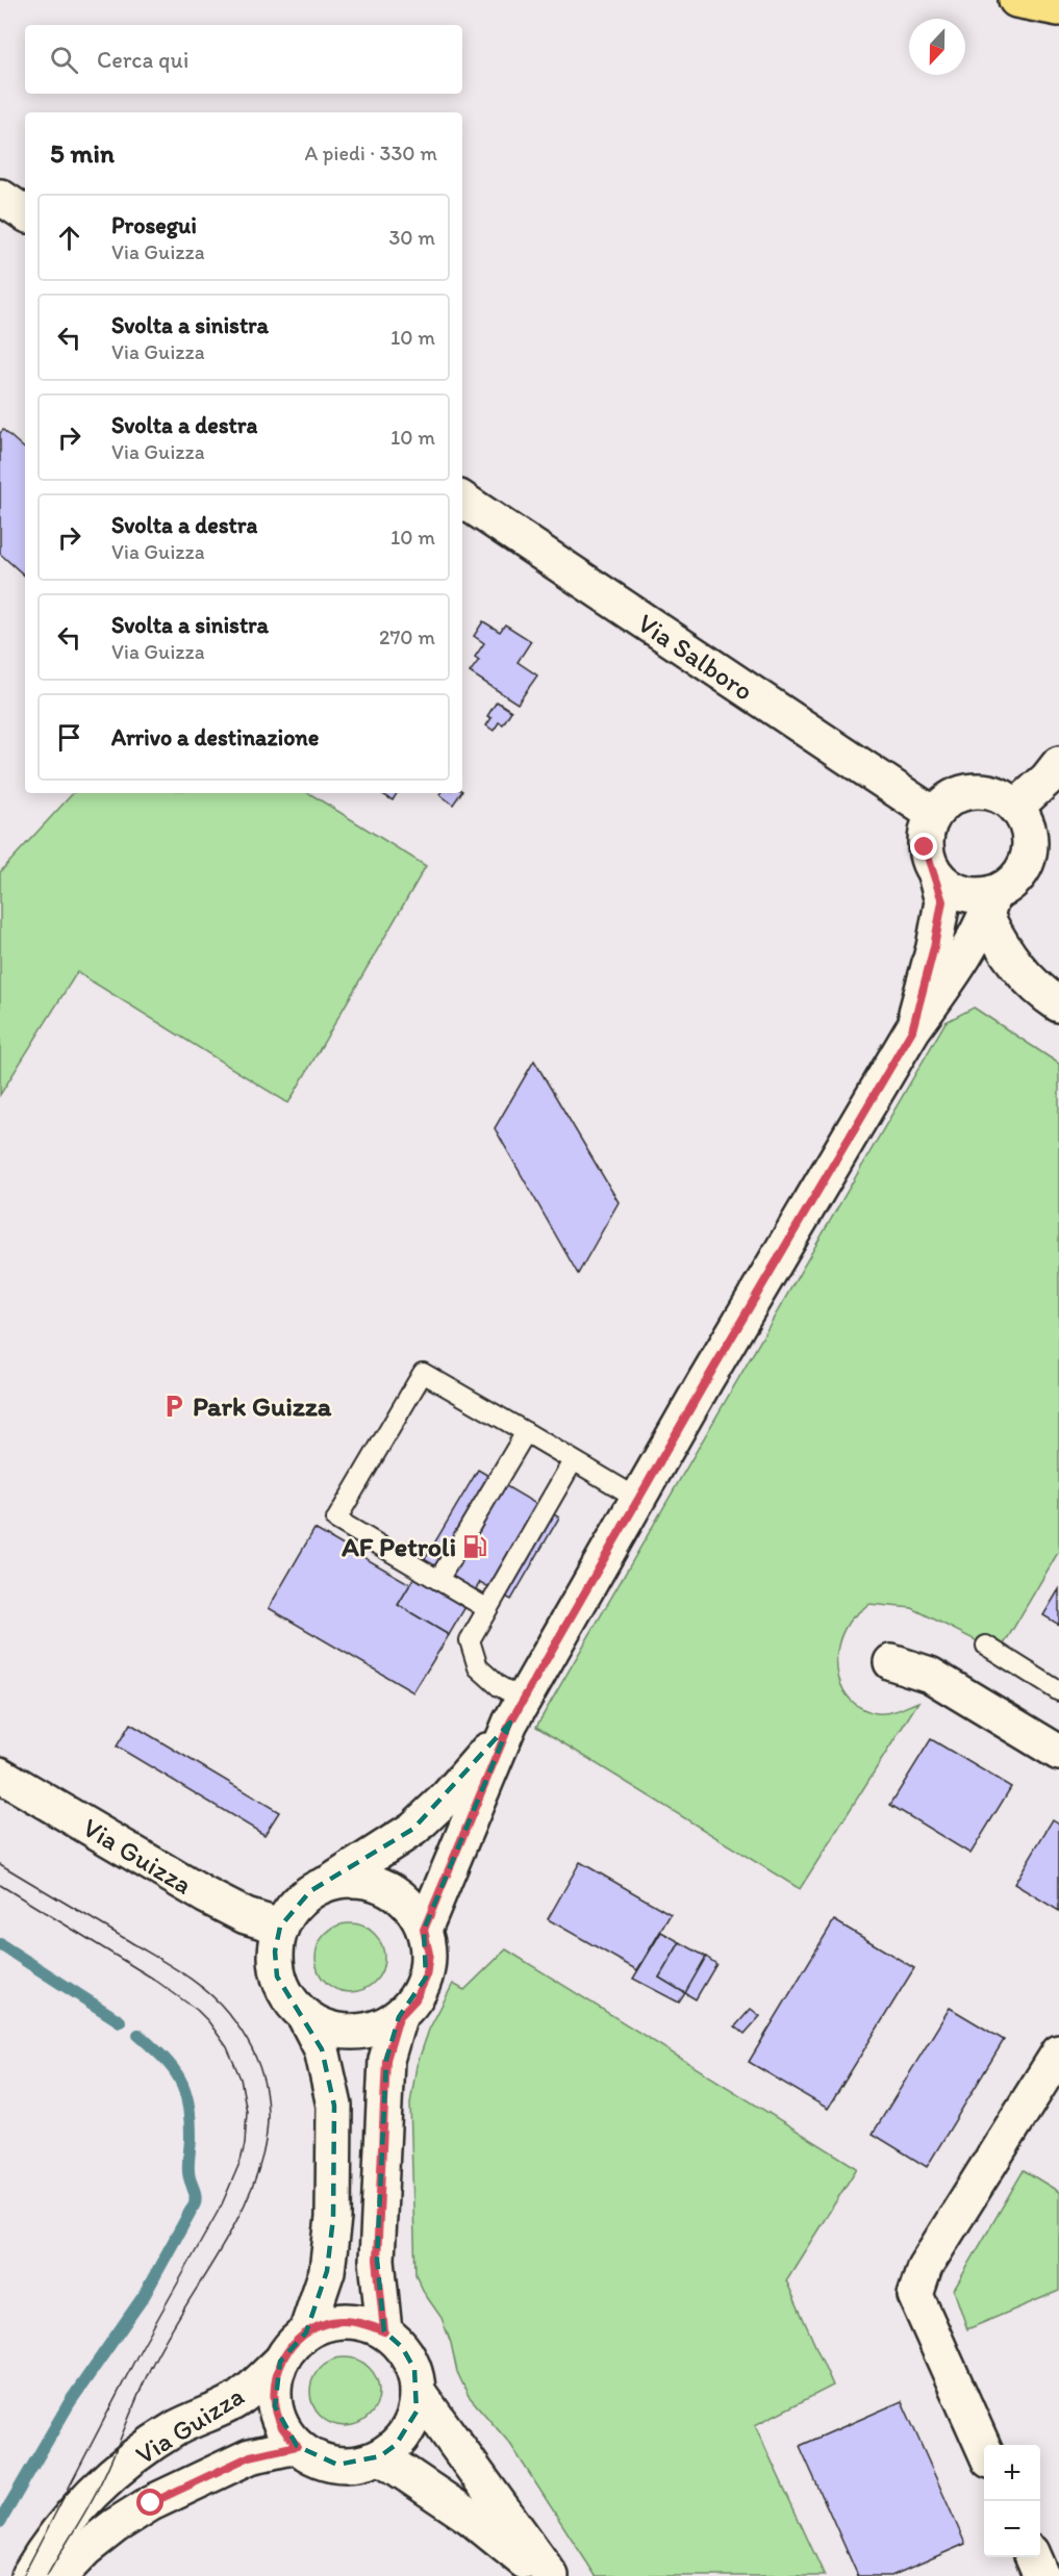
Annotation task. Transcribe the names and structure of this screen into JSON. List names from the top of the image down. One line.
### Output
{"streets":{"main road":["Via Salboro","Via Guizza"]},"crossings":[["Via Salboro","Via Guizza"]],"places":{"parking":["Park Guizza"],"fuel station":["AF Petroli"]},"north":"bottom","page":{"search":"Cerca qui","heading":["5 min","A piedi · 330 m"],"list":[["Prosegui","Via Guizza","30 m"],["Svolta a sinistra","Via Guizza","10 m"],["Svolta a destra","Via Guizza","10 m"],["Svolta a destra","Via Guizza","10 m"],["Svolta a sinistra","Via Guizza","270 m"],"Arrivo a destinazione"],"map_buttons":["+","−"]}}
